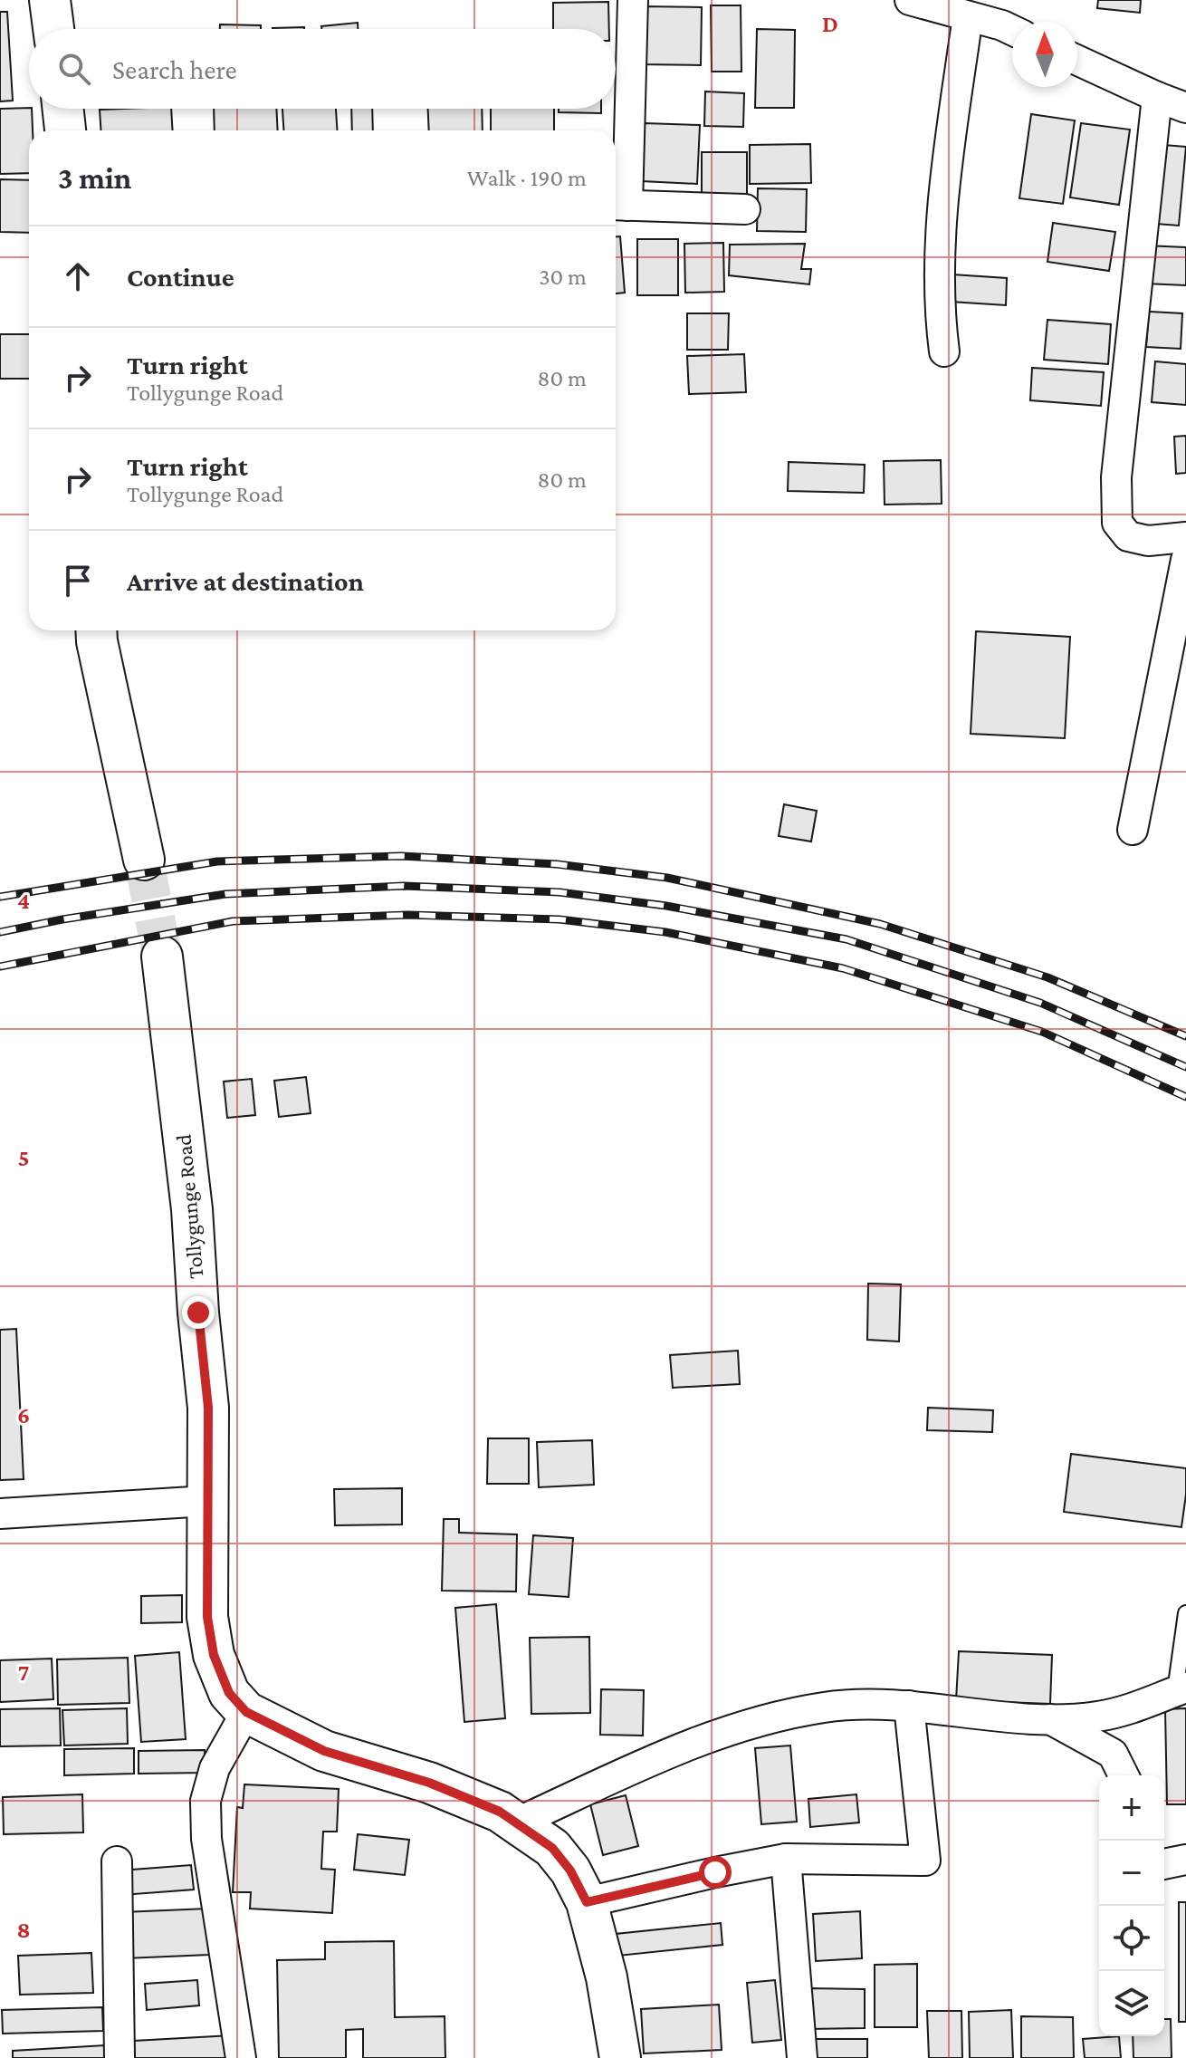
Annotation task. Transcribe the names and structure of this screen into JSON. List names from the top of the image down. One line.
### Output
{"streets":{"street":["Tollygunge Road"]},"north":"top","page":{"search":"Search here","heading":["3 min","Walk · 190 m"],"list":[["Continue","30 m"],["Turn right","Tollygunge Road","80 m"],["Turn right","Tollygunge Road","80 m"],"Arrive at destination"],"map_buttons":["+","−"]},"grid":{"columns":["D"],"rows":["4","5","6","7","8"]}}
